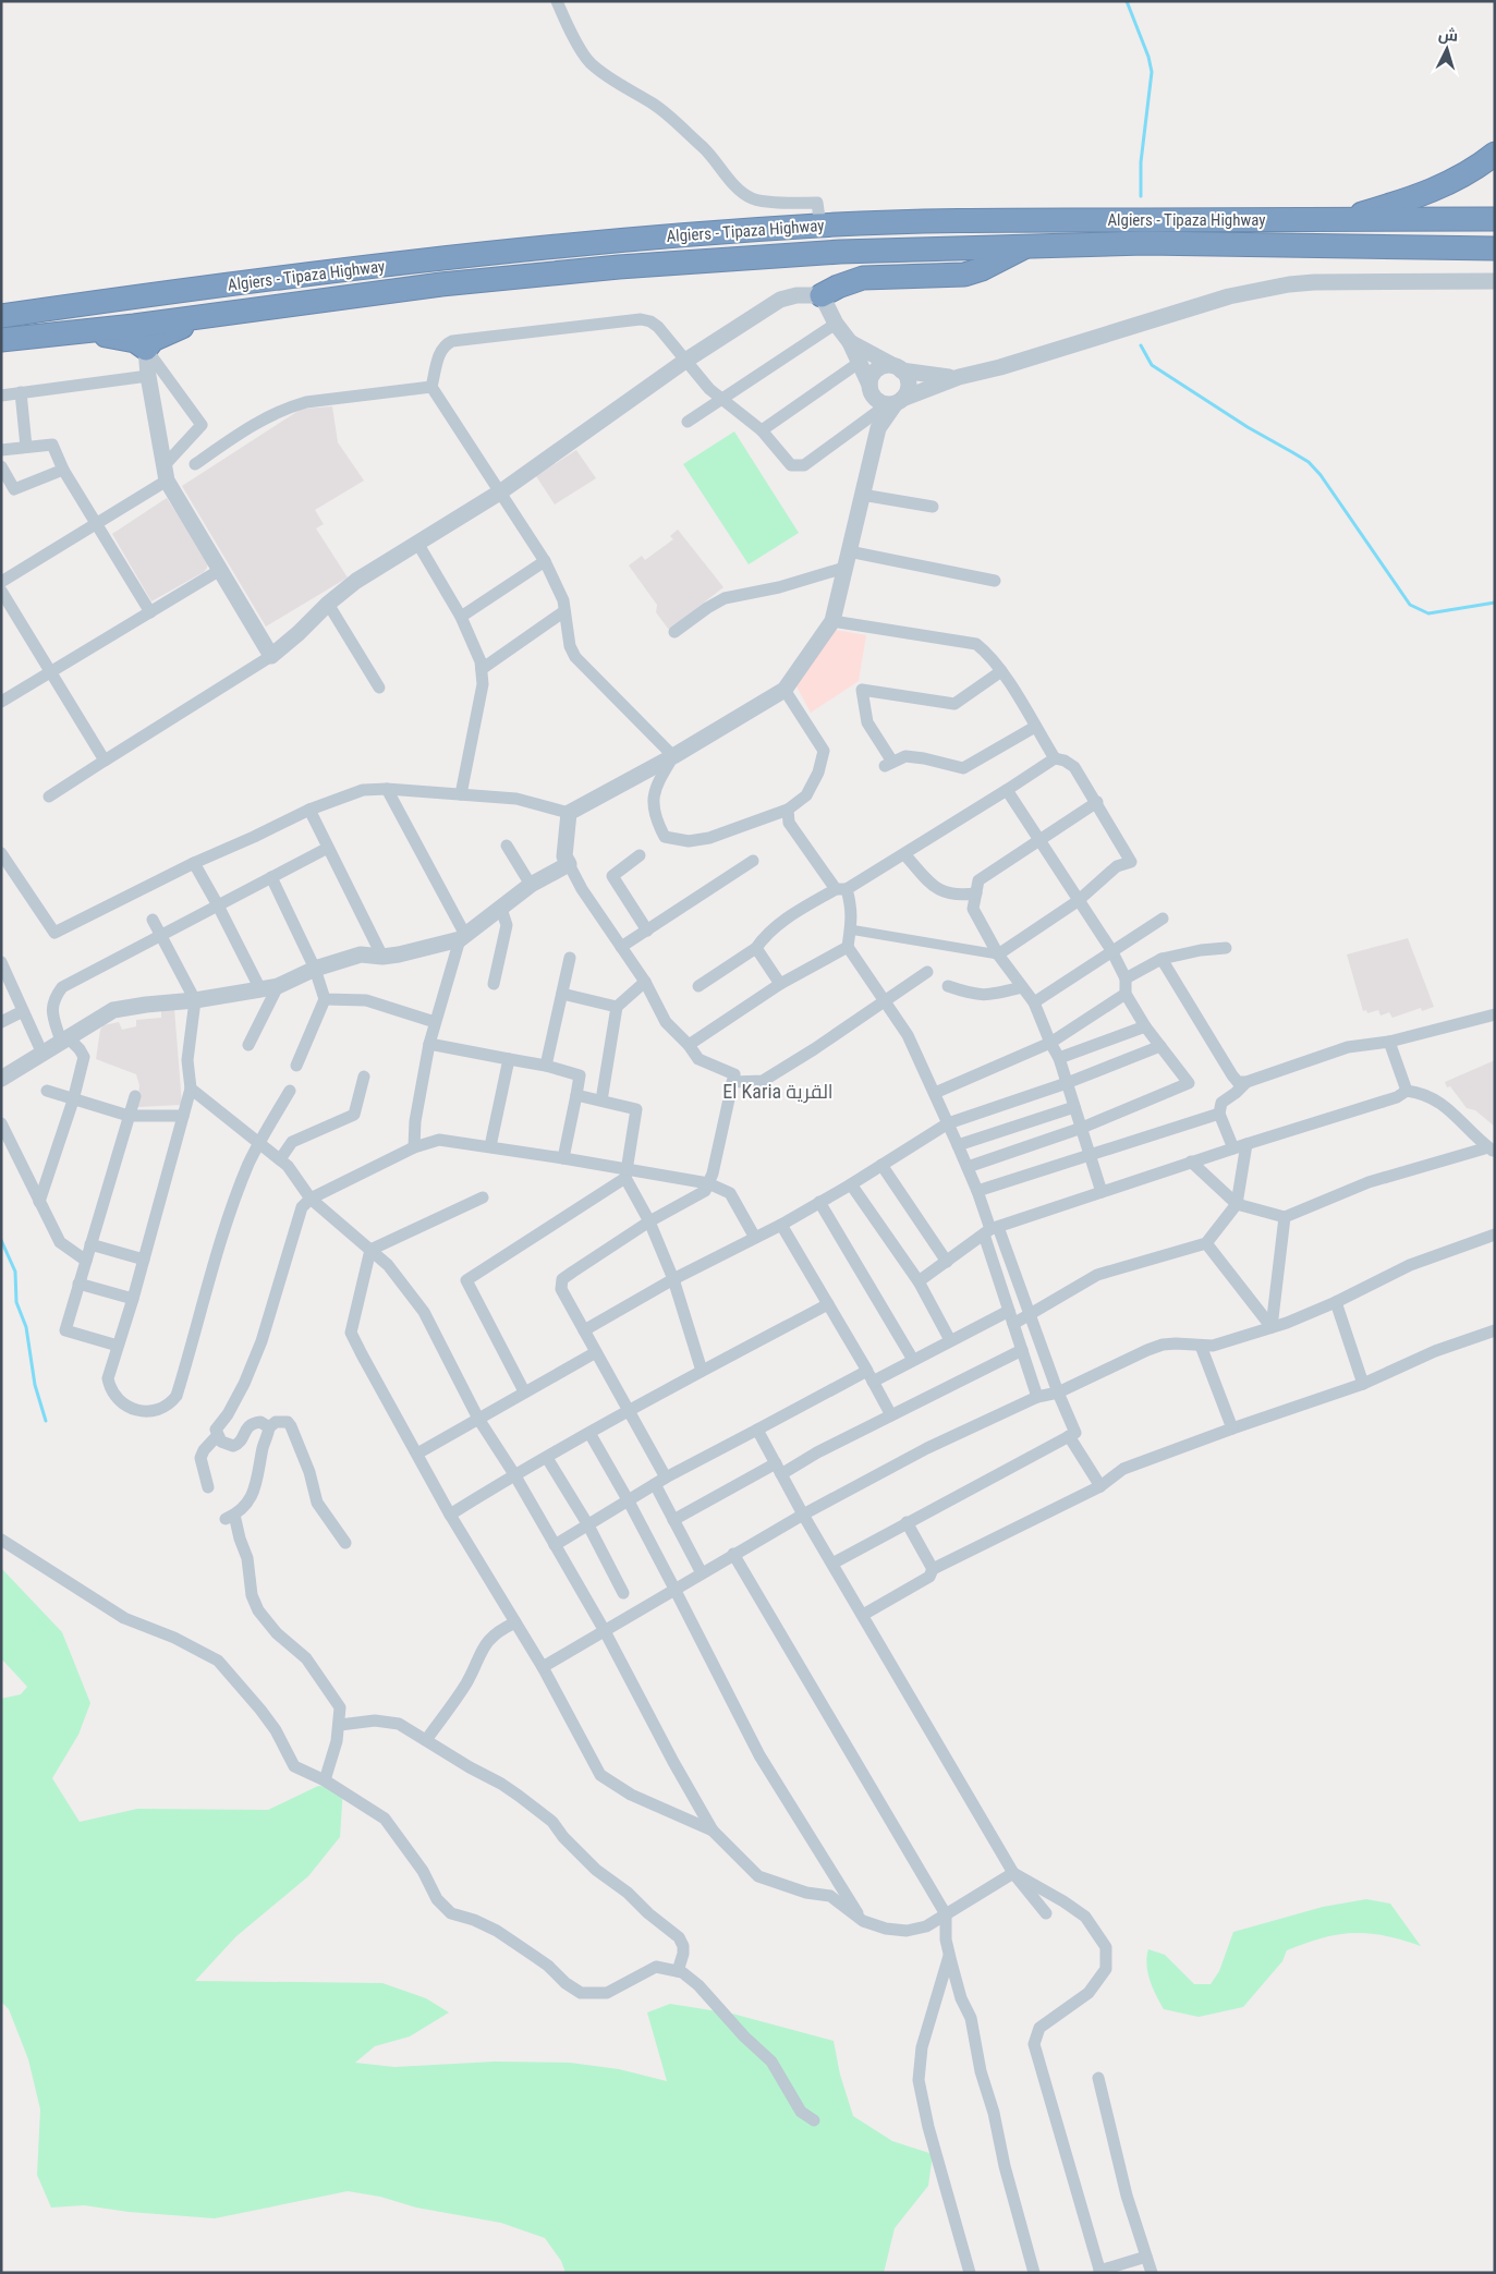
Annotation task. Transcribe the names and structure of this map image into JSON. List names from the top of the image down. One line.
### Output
{"streets":{"highway":["Algiers - Tipaza Highway"]},"districts":["El Karia القرية"],"north":"top"}
